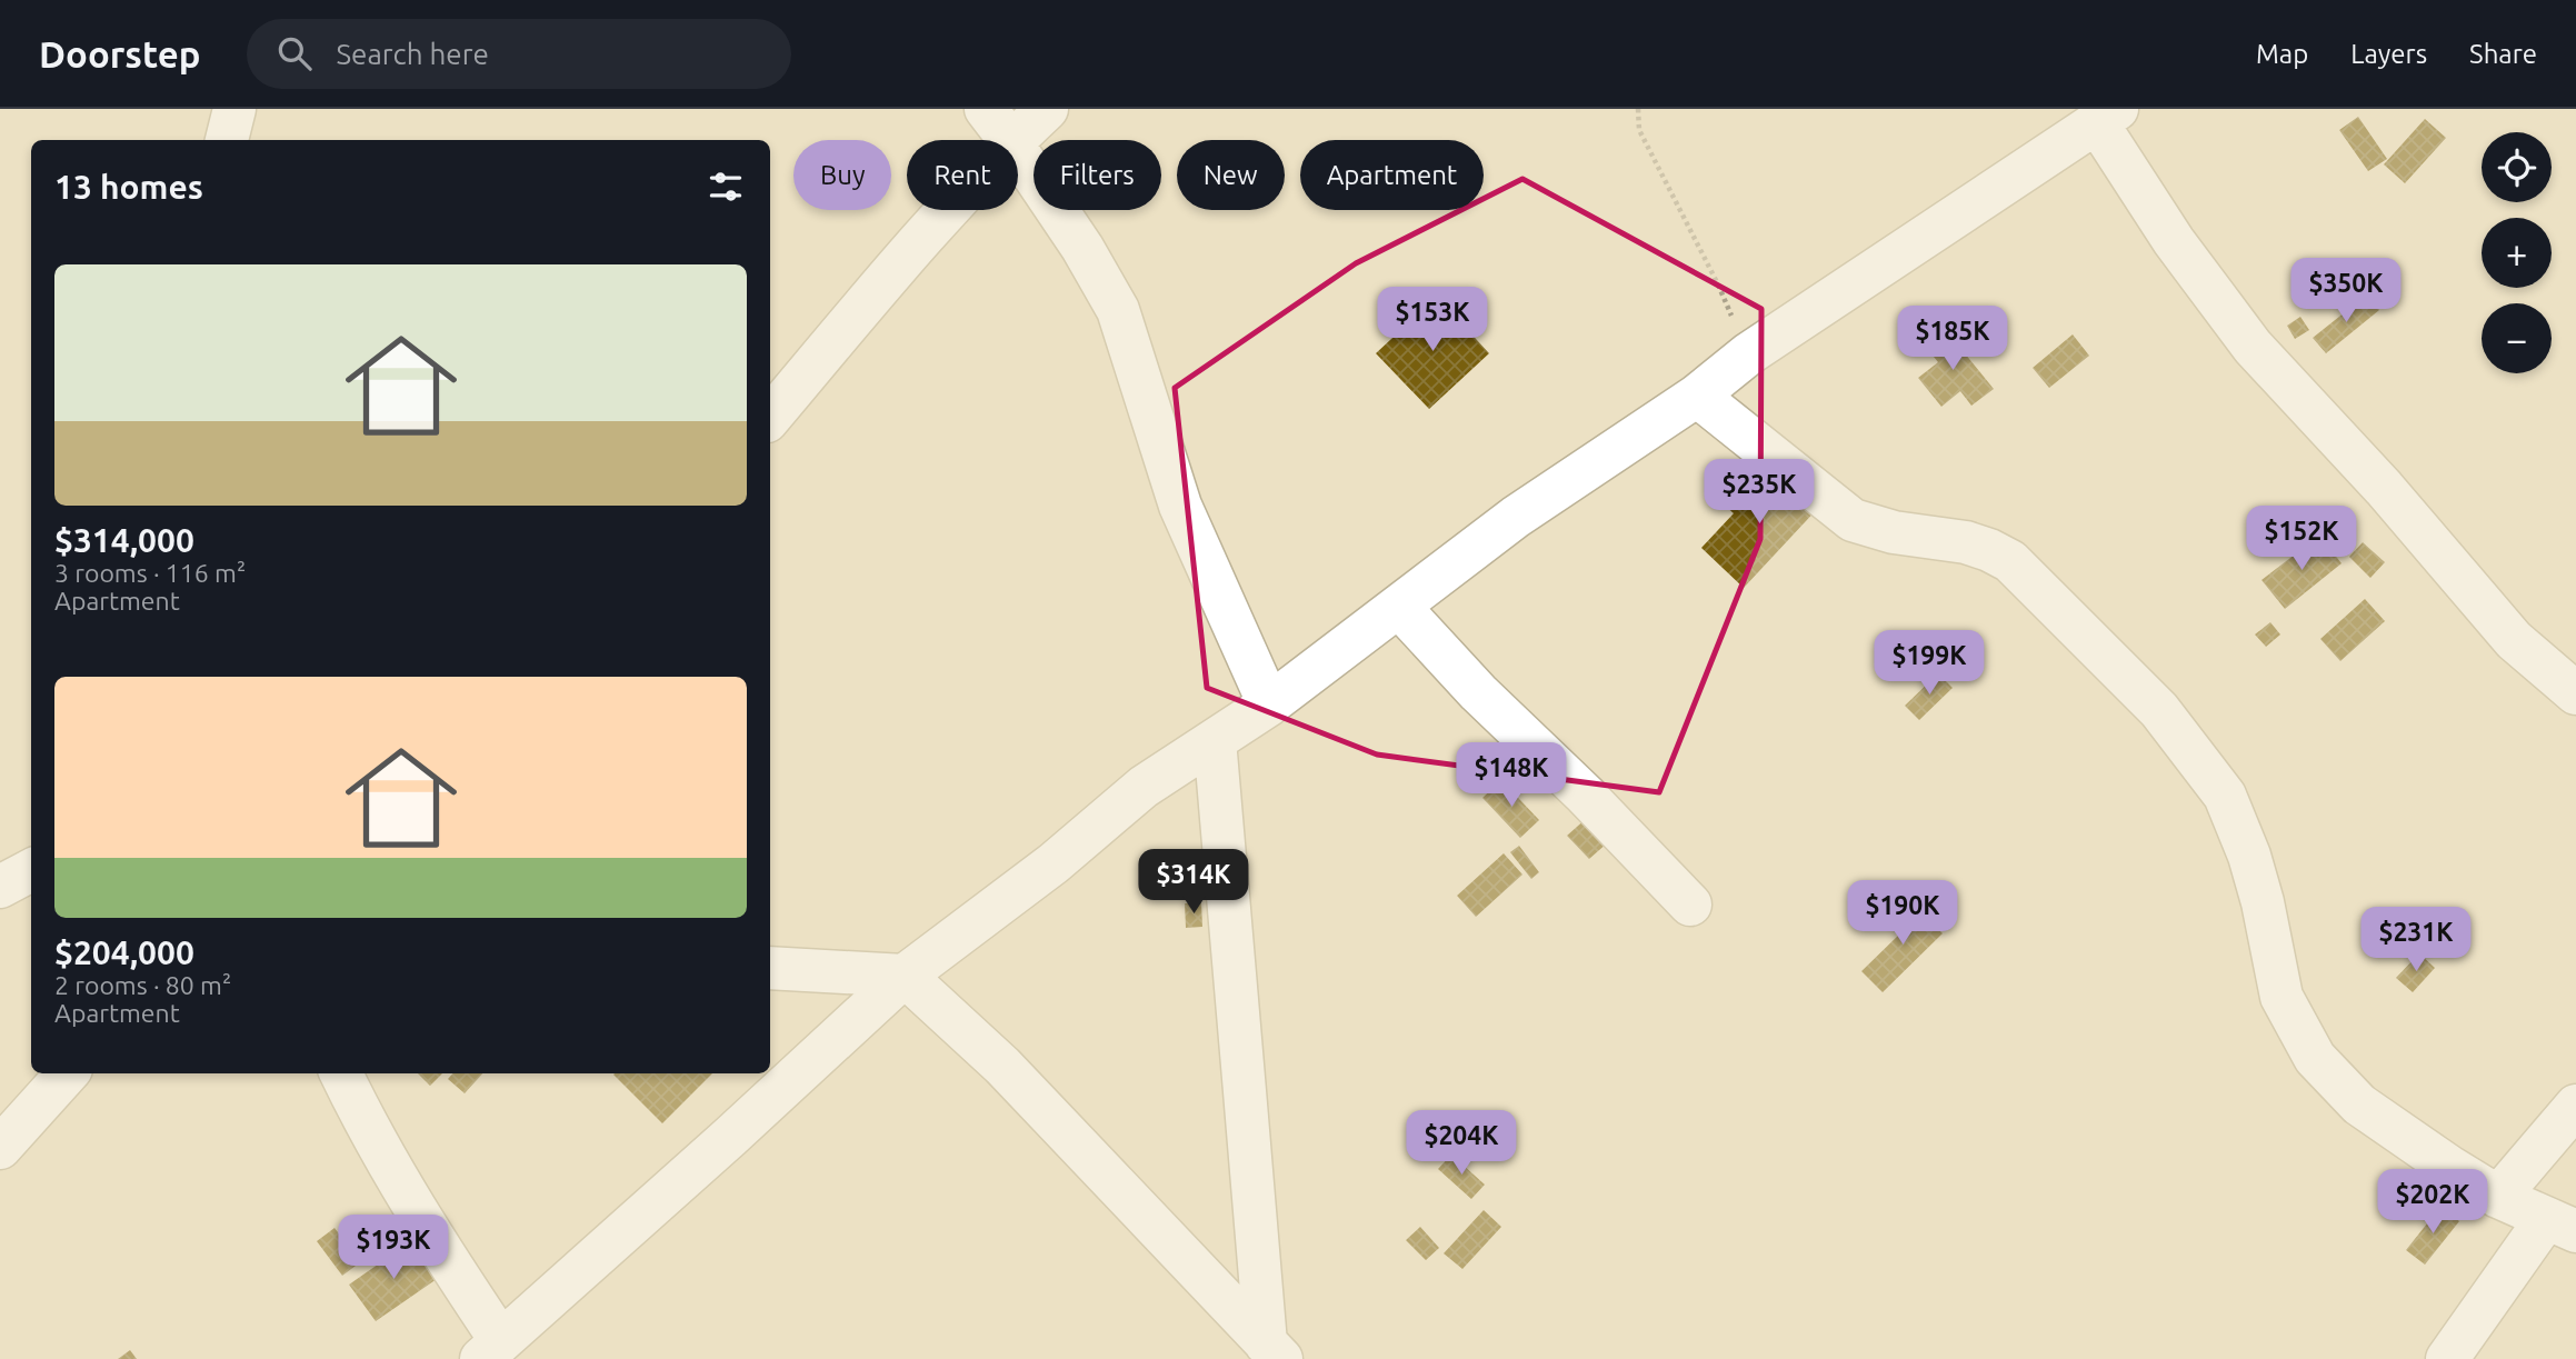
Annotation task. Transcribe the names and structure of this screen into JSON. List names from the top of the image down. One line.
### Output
{"page":{"header":"Doorstep","search":"Search here","nav":["Map","Layers","Share"],"map_buttons":["+","−"],"chip":["Buy","Rent","Filters","New","Apartment"],"heading":"13 homes","list":[{"name":"$314,000","note":"3 rooms · 116 m² · Apartment"},{"name":"$204,000","note":"2 rooms · 80 m² · Apartment"}],"price":["$350K","$153K","$185K","$235K","$152K","$199K","$148K","$314K","$190K","$231K","$204K","$202K","$193K"]}}
